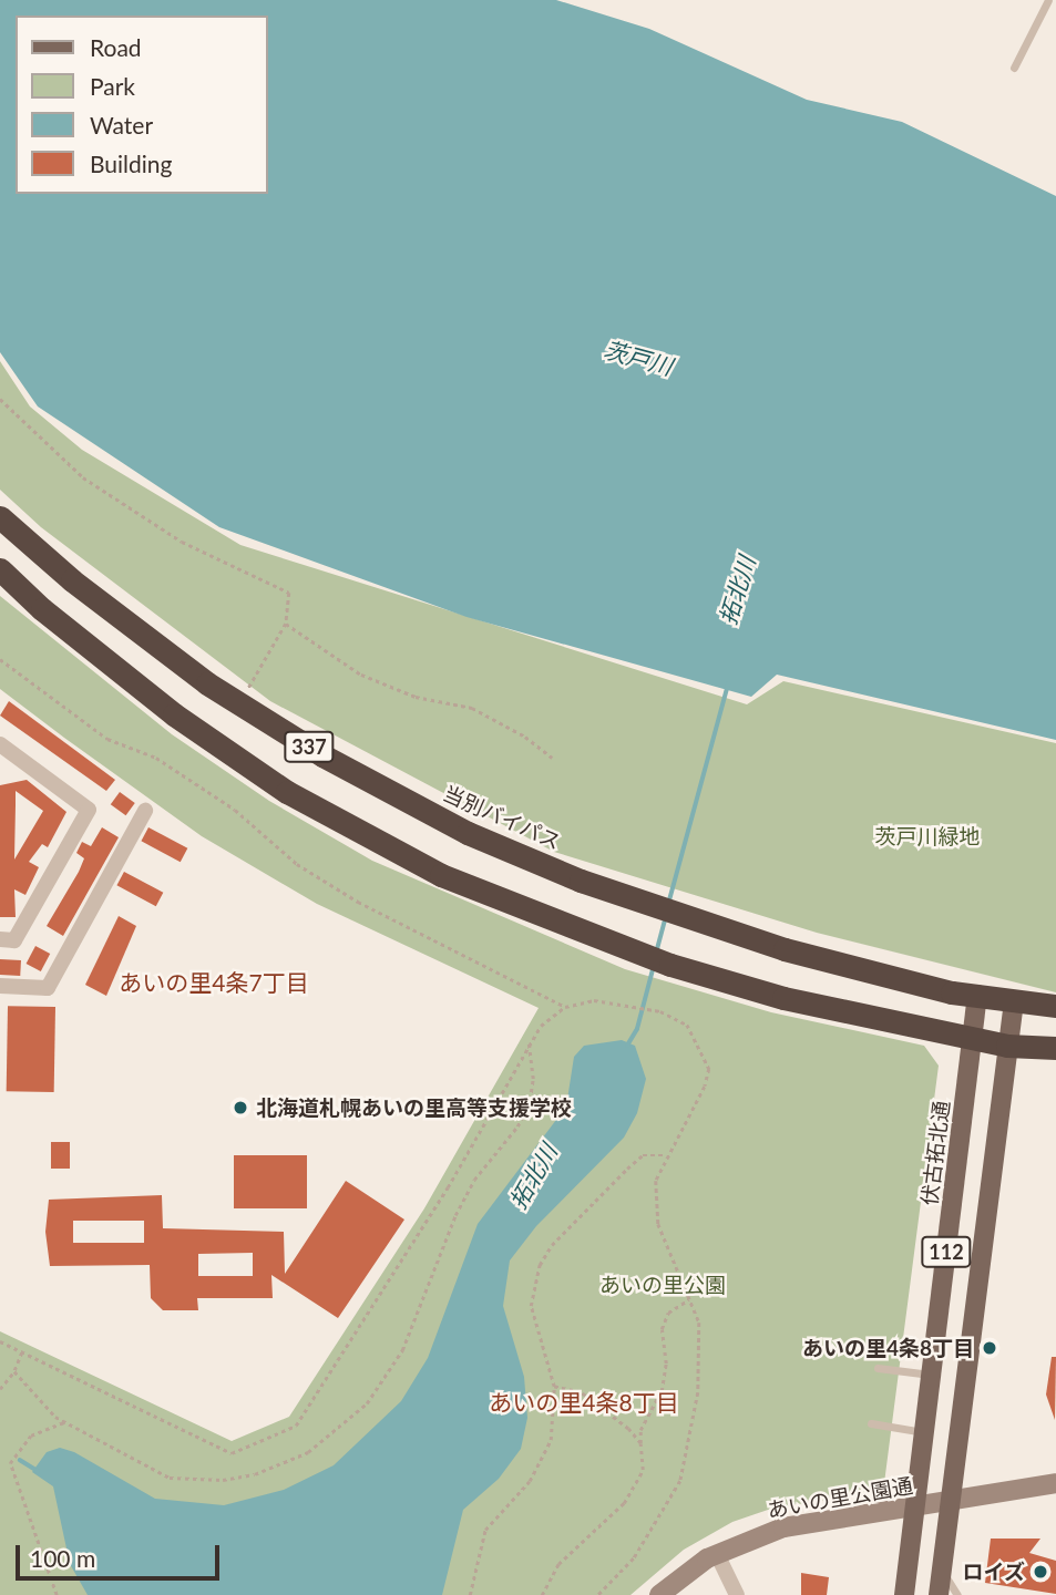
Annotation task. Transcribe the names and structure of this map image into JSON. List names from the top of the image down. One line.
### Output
{"streets":{"highway":["337","当別バイパス"],"main road":["伏古拓北通","112"],"street":["あいの里公園通"]},"crossings":[["337","伏古拓北通"],["337","112"],["当別バイパス","伏古拓北通"],["当別バイパス","112"],["伏古拓北通","あいの里公園通"],["112","あいの里公園通"]],"districts":["あいの里4条7丁目","あいの里4条8丁目"],"water":["茨戸川","拓北川"],"parks":["茨戸川緑地","あいの里公園"],"places":["北海道札幌あいの里高等支援学校","あいの里4条8丁目","ロイズ"],"legend":["Road","Park","Water","Building"],"scale_bar":"100 m"}
